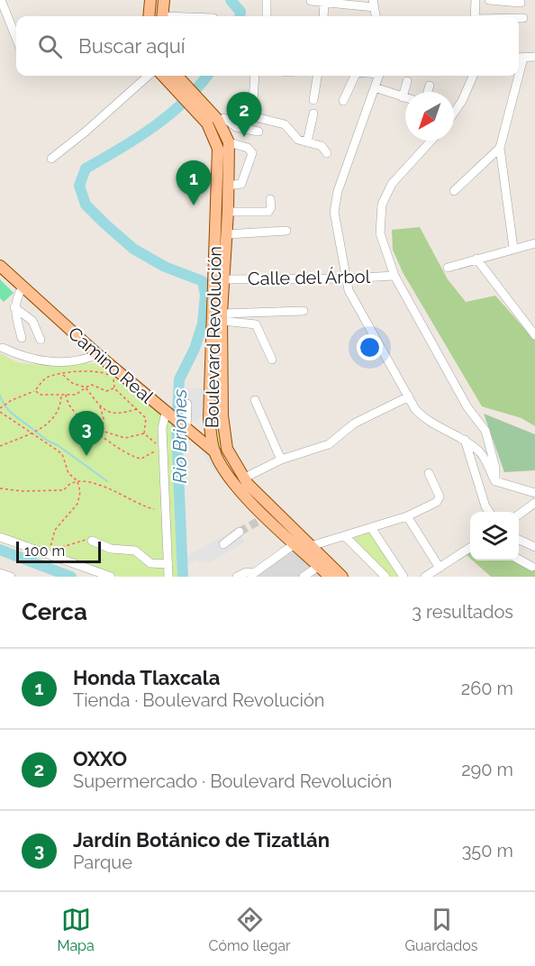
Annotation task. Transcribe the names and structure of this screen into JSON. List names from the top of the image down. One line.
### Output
{"streets":{"main road":["Boulevard Revolución","Camino Real"],"street":["Calle del Árbol"]},"crossings":[["Calle del Árbol","Boulevard Revolución"],["Boulevard Revolución","Camino Real"]],"water":["Rio Briones"],"scale_bar":"100 m","north":"bottom left","page":{"search":"Buscar aquí","pins":["2","1","3"],"scale":"100 m","heading":["Cerca","3 resultados"],"list":[{"mark":"1","name":"Honda Tlaxcala","note":"Tienda · Boulevard Revolución","value":"260 m"},{"mark":"2","name":"OXXO","note":"Supermercado · Boulevard Revolución","value":"290 m"},{"mark":"3","name":"Jardín Botánico de Tizatlán","note":"Parque","value":"350 m"}],"nav":["Mapa","Cómo llegar","Guardados"]}}
